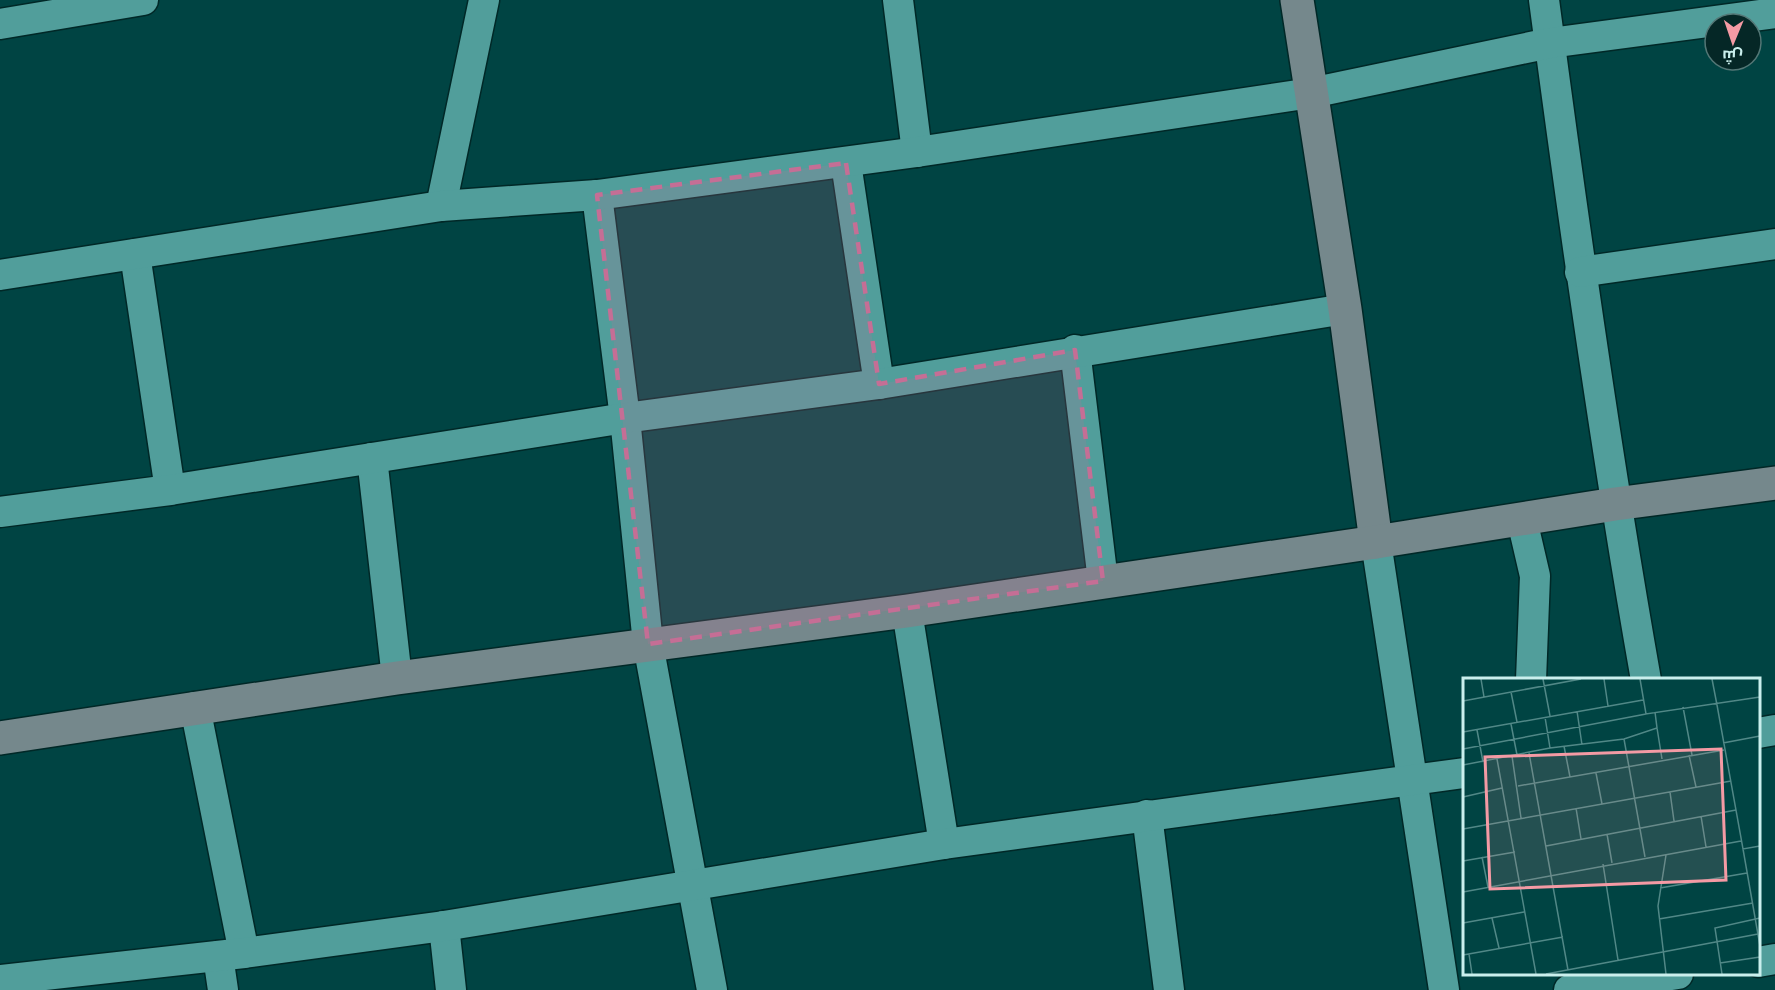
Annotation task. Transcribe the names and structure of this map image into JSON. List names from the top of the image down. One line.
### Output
{"north":"bottom"}
